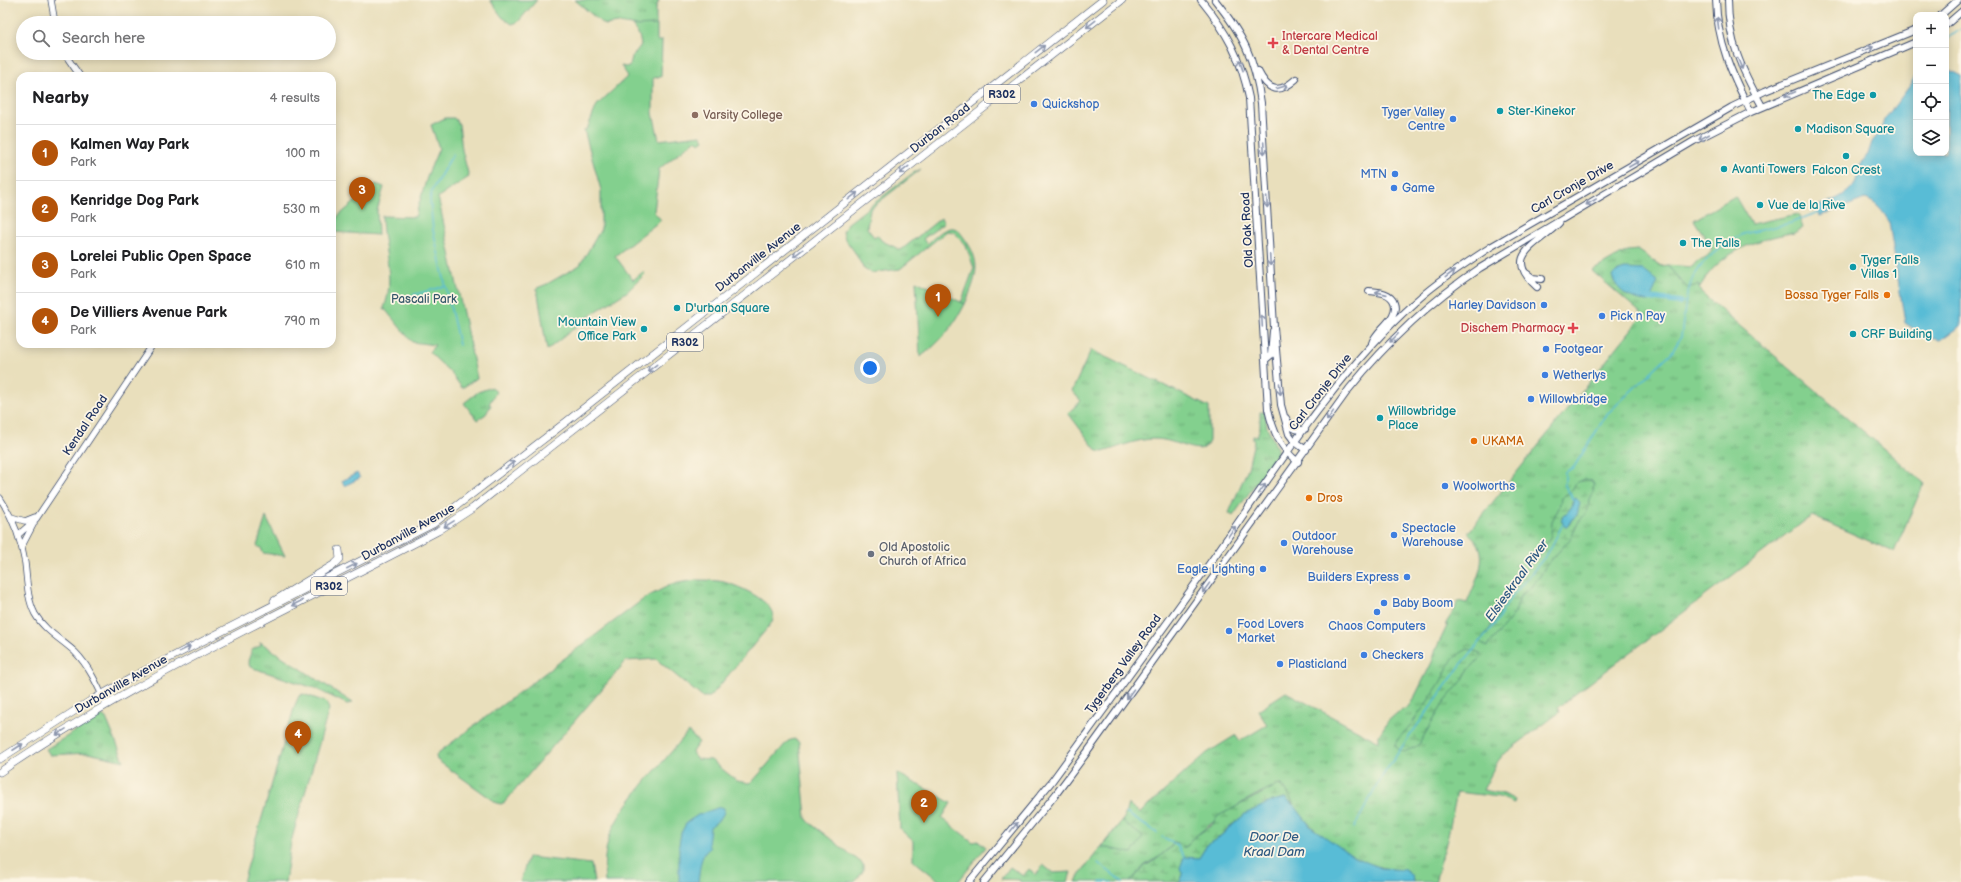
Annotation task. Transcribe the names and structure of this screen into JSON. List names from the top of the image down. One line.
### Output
{"streets":{"main road":["R302","Durban Road","Carl Cronje Drive","Old Oak Road","Durbanville Avenue","Tygerberg Valley Road"],"street":["Kendal Road"]},"crossings":[["Durban Road","Durbanville Avenue"],["Carl Cronje Drive","Old Oak Road"],["Carl Cronje Drive","Tygerberg Valley Road"],["Old Oak Road","Tygerberg Valley Road"]],"water":["Elsieskraal River","Door De Kraal Dam"],"parks":["Pascali Park"],"places":{"health":["Intercare Medical & Dental Centre","Dischem Pharmacy"],"other":["The Edge","Quickshop","Ster-Kinekor","Varsity College","Tyger Valley Centre","Madison Square","Falcon Crest","Avanti Towers","MTN","Game","Vue de la Rive","The Falls","Tyger Falls Villas 1","Bossa Tyger Falls","Harley Davidson","D'urban Square","Pick n Pay","Mountain View Office Park","CRF Building","Footgear","Wetherlys","Willowbridge","Willowbridge Place","UKAMA","Woolworths","Dros","Spectacle Warehouse","Outdoor Warehouse","Old Apostolic Church of Africa","Eagle Lighting","Builders Express","Baby Boom","Chaos Computers","Food Lovers Market","Checkers","Plasticland"]},"page":{"map_buttons":["+","−"],"search":"Search here","heading":["Nearby","4 results"],"list":[{"mark":"1","name":"Kalmen Way Park","note":"Park","value":"100 m"},{"mark":"2","name":"Kenridge Dog Park","note":"Park","value":"530 m"},{"mark":"3","name":"Lorelei Public Open Space","note":"Park","value":"610 m"},{"mark":"4","name":"De Villiers Avenue Park","note":"Park","value":"790 m"}],"pins":["3","1","4","2"]}}
